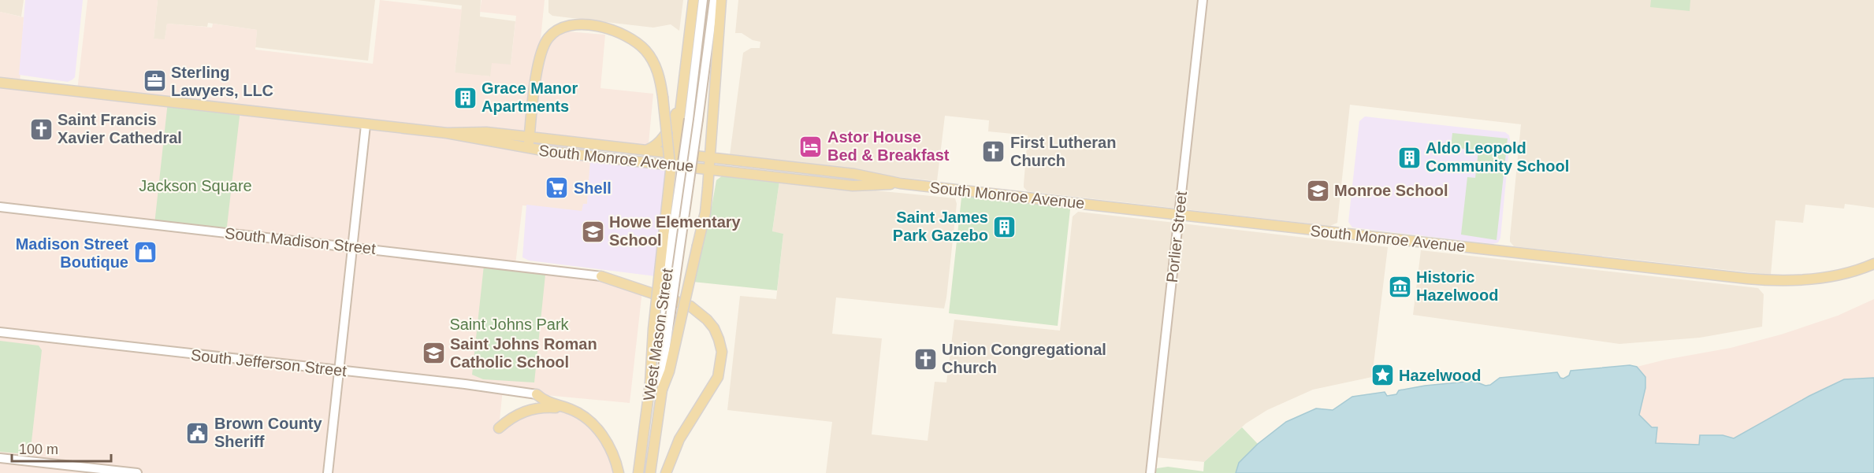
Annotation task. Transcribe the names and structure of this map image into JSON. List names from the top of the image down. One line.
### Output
{"streets":{"main road":["South Monroe Avenue","Porlier Street","South Madison Street","West Mason Street","South Jefferson Street"]},"crossings":[["South Monroe Avenue","Porlier Street"]],"parks":["Jackson Square","Saint Johns Park"],"places":{"office":["Sterling Lawyers, LLC"],"building":["Grace Manor Apartments","Aldo Leopold Community School","Saint James Park Gazebo"],"church":["Saint Francis Xavier Cathedral","First Lutheran Church","Union Congregational Church"],"hotel":["Astor House Bed & Breakfast"],"supermarket":["Shell"],"school or university":["Monroe School","Howe Elementary School","Saint Johns Roman Catholic School"],"shop":["Madison Street Boutique"],"museum":["Historic Hazelwood"],"place":["Hazelwood"],"public building":["Brown County Sheriff"]},"scale_bar":"100 m"}
